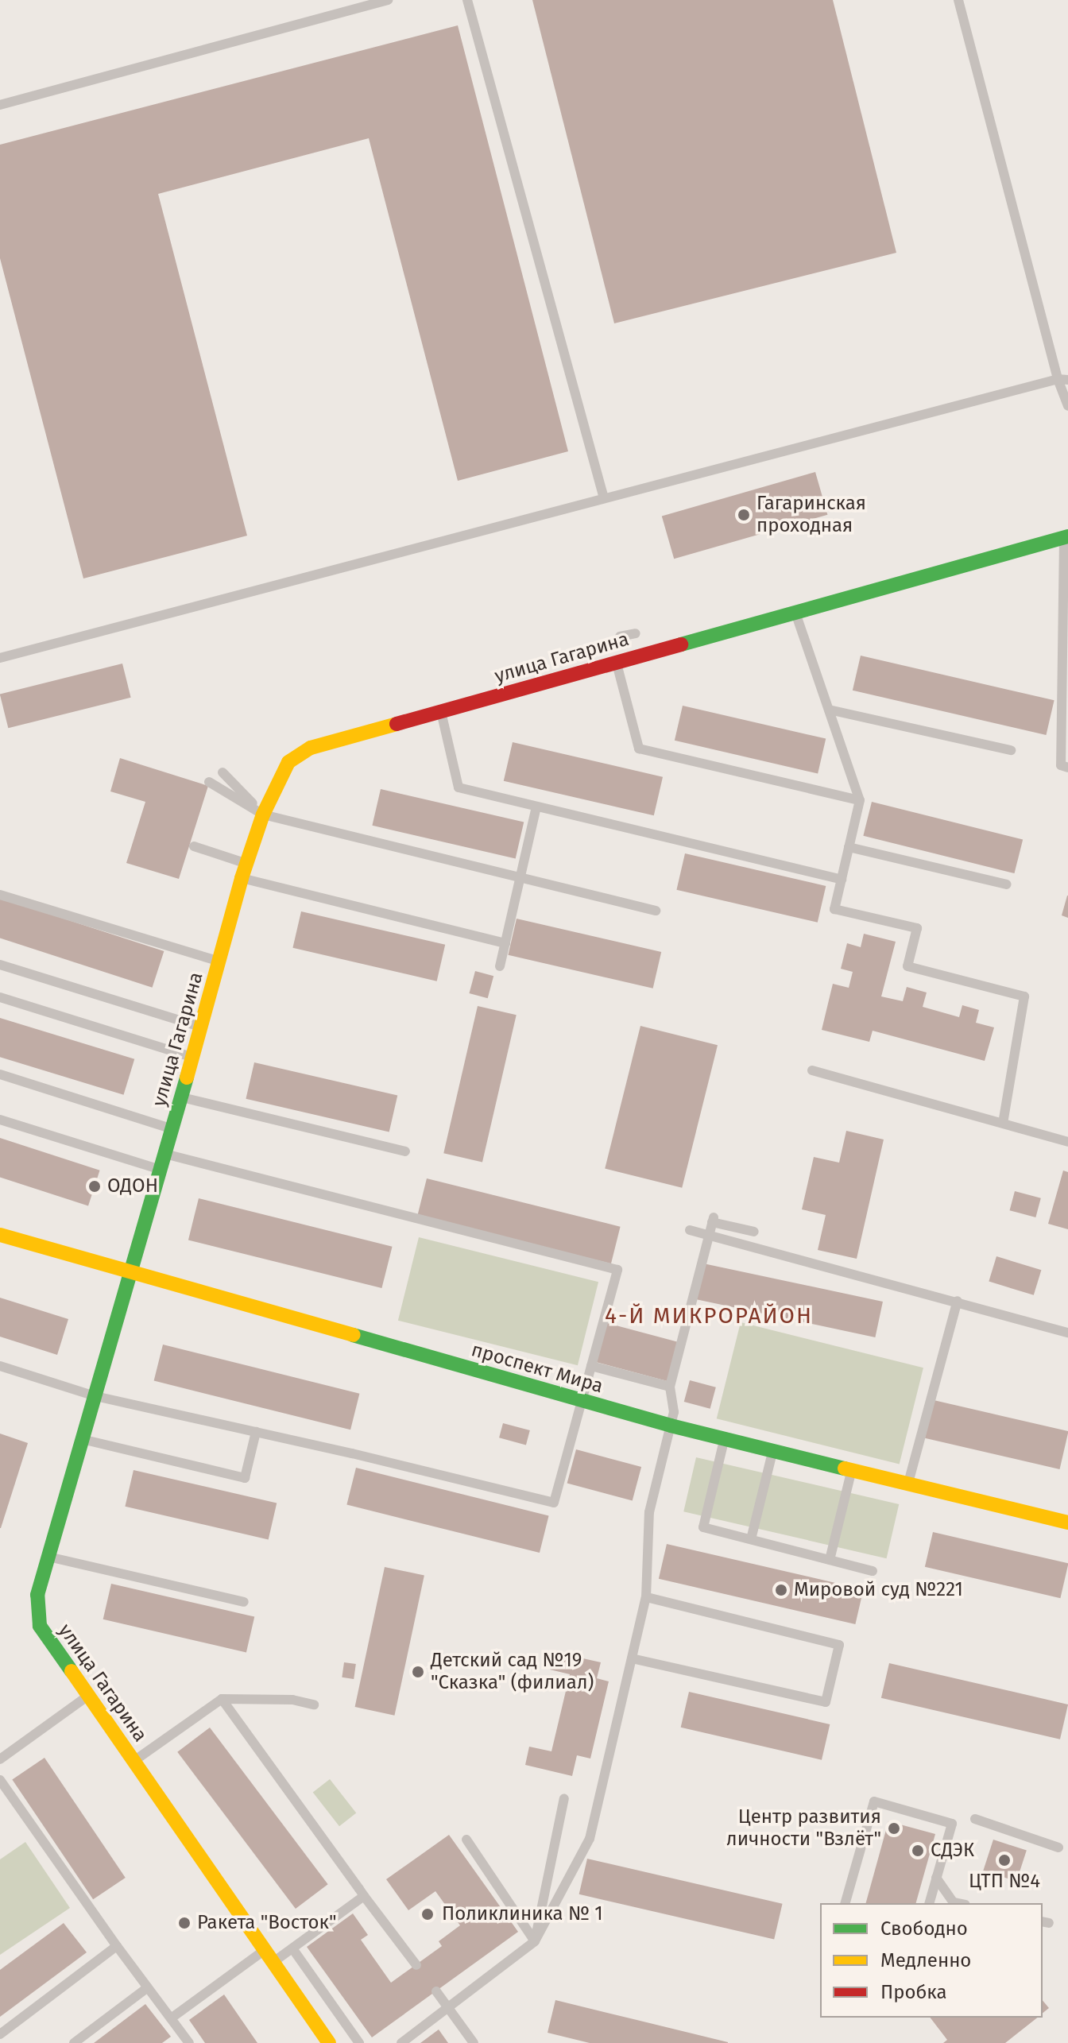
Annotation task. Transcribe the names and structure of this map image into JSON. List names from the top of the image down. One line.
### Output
{"streets":{"street":["улица Гагарина","проспект Мира"]},"crossings":[["улица Гагарина","проспект Мира"]],"districts":["4-Й МИКРОРАЙОН"],"places":["Гагаринская проходная","ОДОН","Мировой суд №221","Детский сад №19 \"Сказка\" (филиал)","Центр развития личности \"Взлёт\"","СДЭК","ЦТП №4","Поликлиника № 1","Ракета \"Восток\""],"legend":["Свободно","Медленно","Пробка"]}
